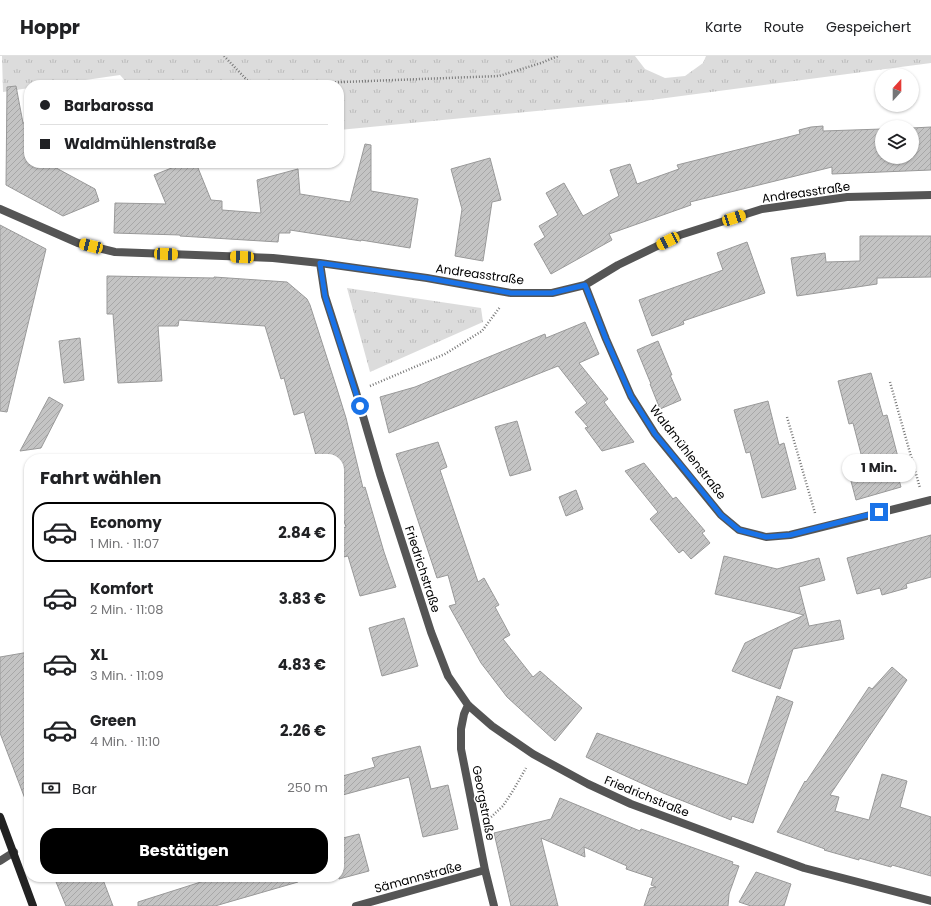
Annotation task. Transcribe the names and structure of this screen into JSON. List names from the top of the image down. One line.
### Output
{"streets":{"street":["Andreasstraße","Waldmühlenstraße","Friedrichstraße","Georgstraße","Sämannstraße"]},"crossings":[["Andreasstraße","Waldmühlenstraße"],["Andreasstraße","Friedrichstraße"],["Friedrichstraße","Georgstraße"],["Georgstraße","Sämannstraße"]],"north":"top","page":{"header":"Hoppr","nav":["Karte","Route","Gespeichert"],"banner":["Barbarossa","Waldmühlenstraße"],"bubble":"1 Min.","heading":"Fahrt wählen","list":[{"name":"Economy","note":"1 Min. · 11:07","value":"2.84 €"},{"name":"Komfort","note":"2 Min. · 11:08","value":"3.83 €"},{"name":"XL","note":"3 Min. · 11:09","value":"4.83 €"},{"name":"Green","note":"4 Min. · 11:10","value":"2.26 €"}],"pay":["Bar","250 m"],"buttons":"Bestätigen"}}
